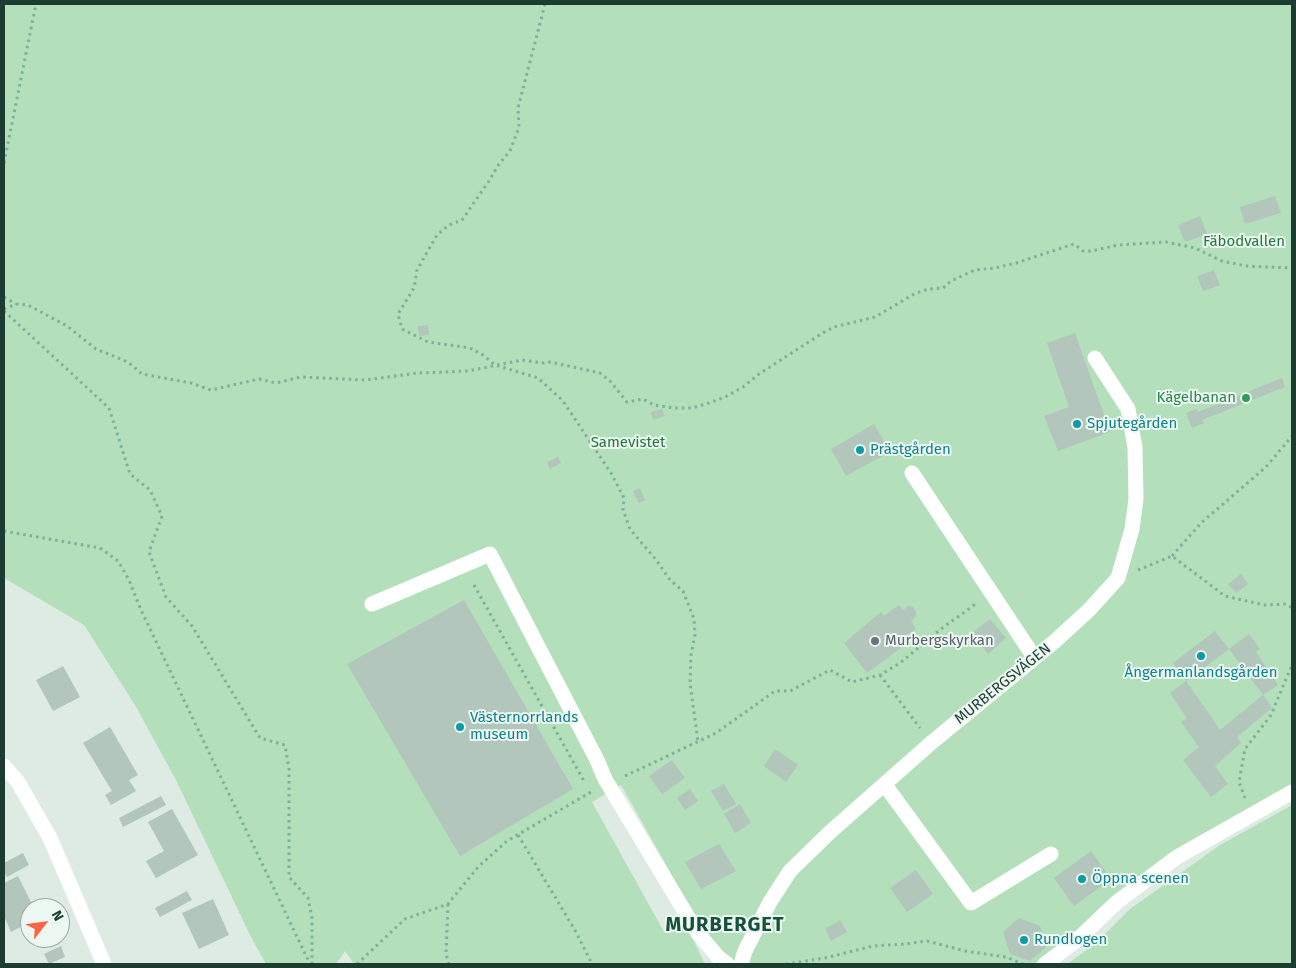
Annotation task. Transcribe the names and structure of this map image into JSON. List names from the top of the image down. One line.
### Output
{"streets":{"street":["MURBERGSVÄGEN"]},"districts":["MURBERGET"],"parks":["Fäbodvallen","Samevistet"],"places":["Kägelbanan","Spjutegården","Prästgården","Murbergskyrkan","Ångermanlandsgården","Västernorrlands museum","Öppna scenen","Rundlogen"],"north":"top right"}
